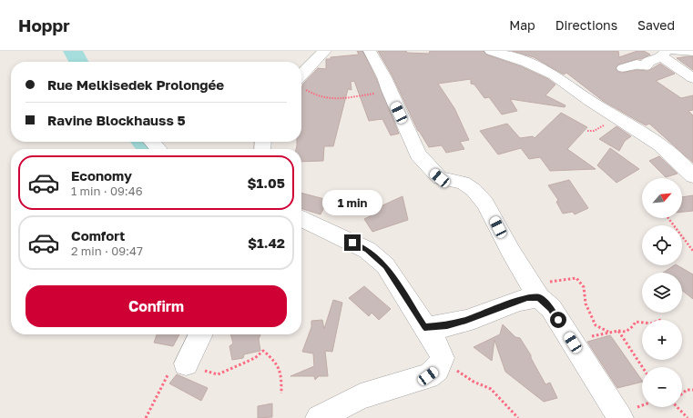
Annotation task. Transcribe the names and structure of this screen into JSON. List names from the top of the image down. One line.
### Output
{"north":"top right","page":{"header":"Hoppr","nav":["Map","Directions","Saved"],"banner":["Rue Melkisedek Prolongée","Ravine Blockhauss 5"],"list":[{"name":"Economy","note":"1 min · 09:46","value":"$1.05"},{"name":"Comfort","note":"2 min · 09:47","value":"$1.42"}],"map_buttons":["+","−"],"bubble":"1 min","buttons":"Confirm"}}
